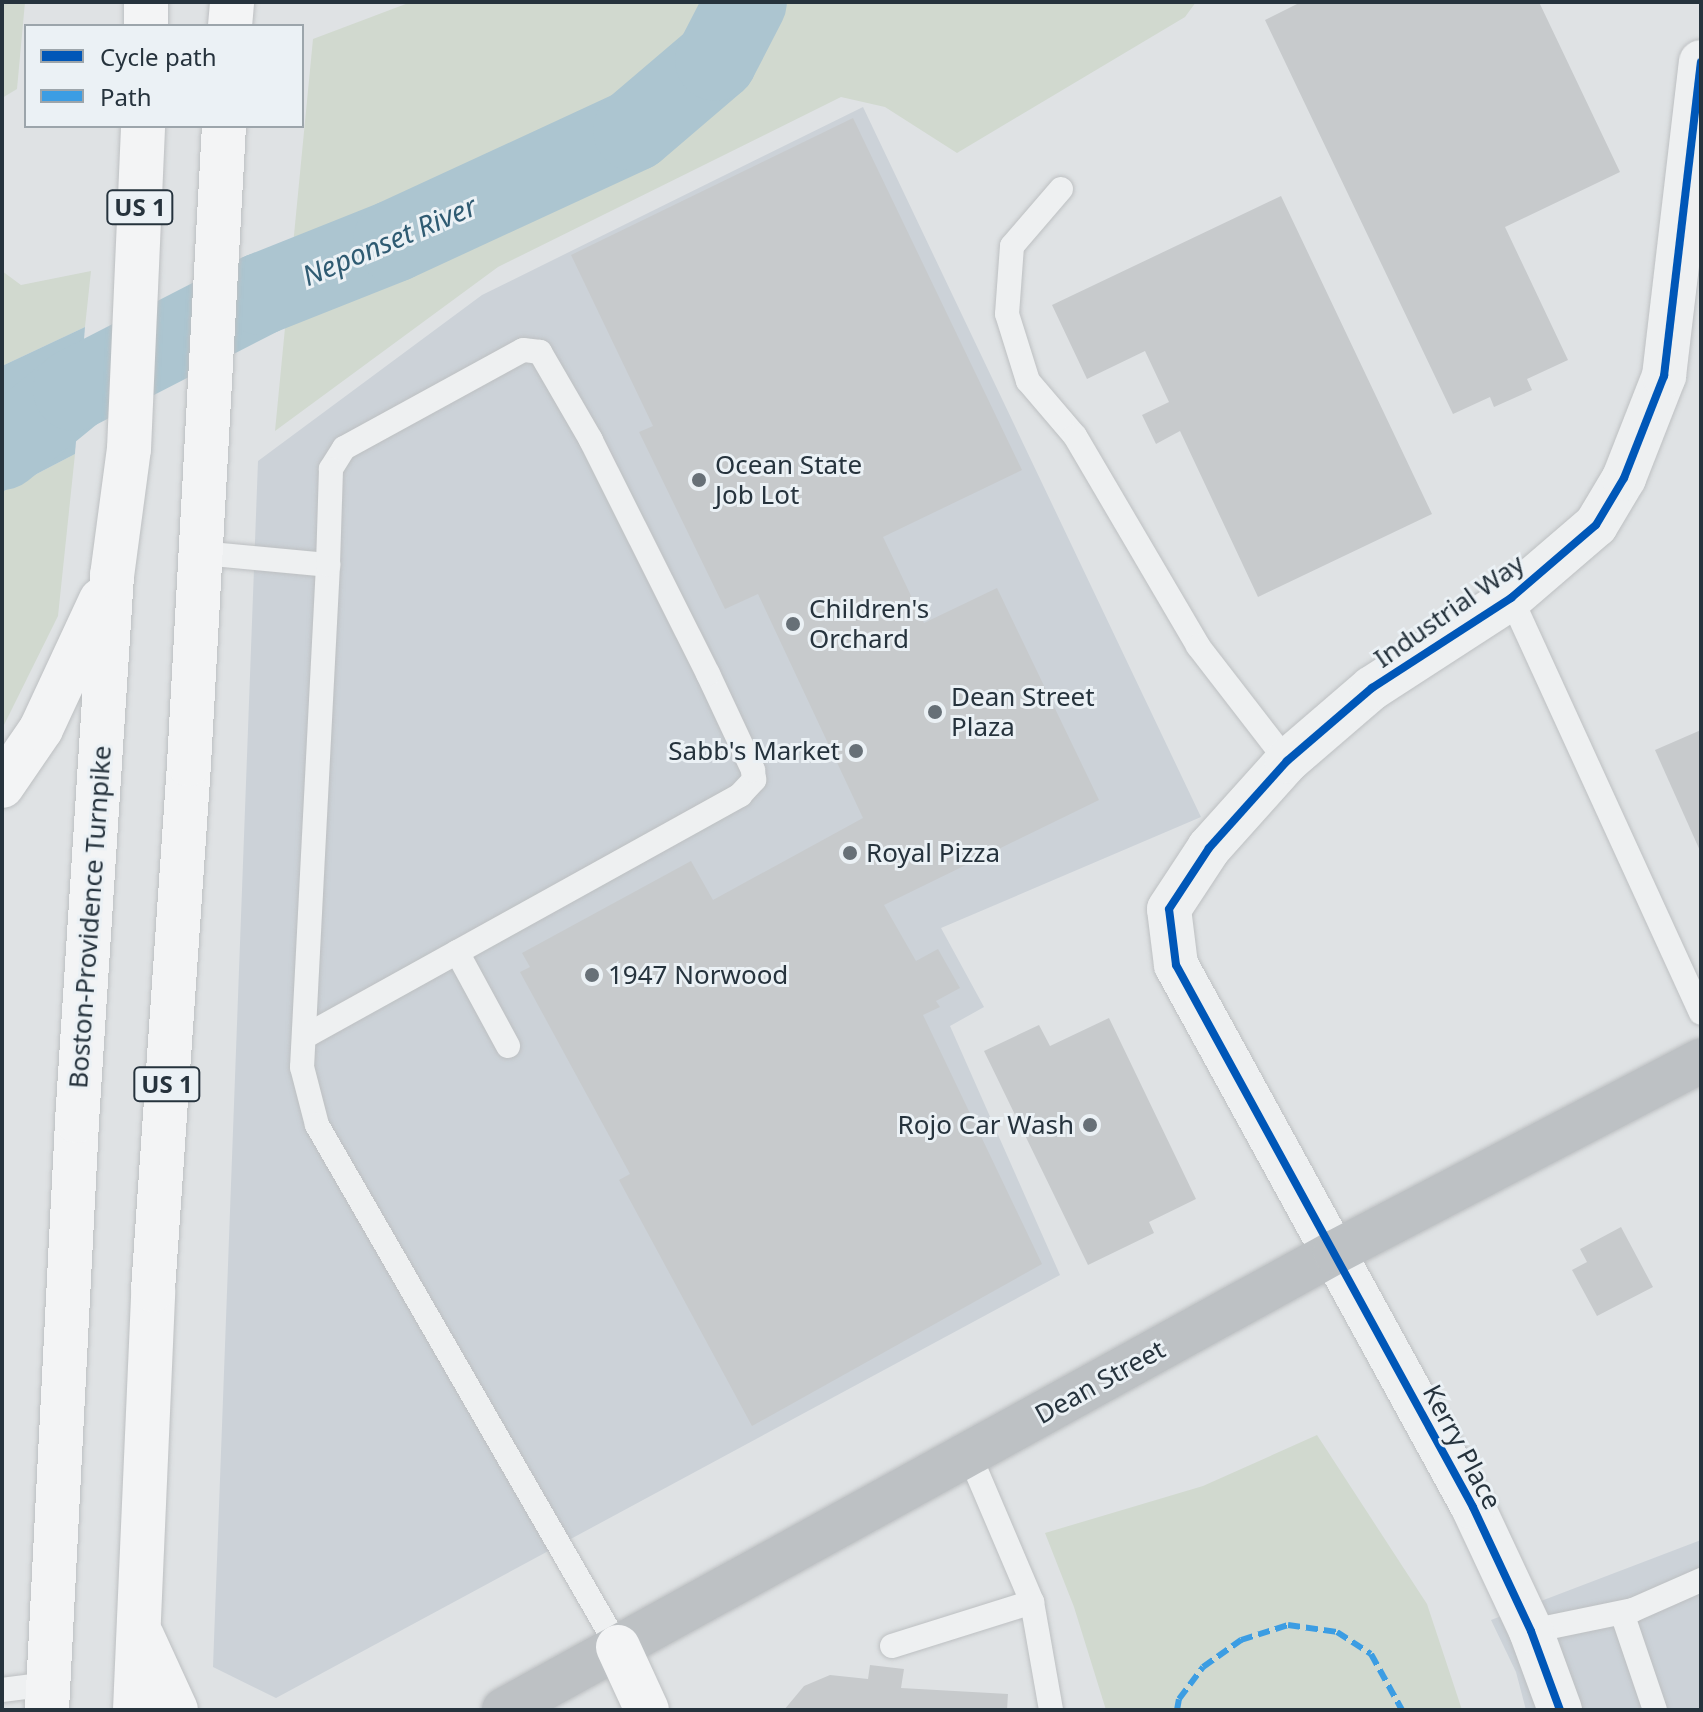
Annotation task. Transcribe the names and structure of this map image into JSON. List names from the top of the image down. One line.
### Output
{"streets":{"main road":["US 1","Boston-Providence Turnpike","Dean Street"],"street":["Industrial Way","Kerry Place"]},"crossings":[["Industrial Way","Dean Street"],["Industrial Way","Kerry Place"],["Dean Street","Kerry Place"]],"water":["Neponset River"],"places":["Ocean State Job Lot","Children's Orchard","Dean Street Plaza","Sabb's Market","Royal Pizza","1947 Norwood","Rojo Car Wash"],"legend":["Cycle path","Path"]}
